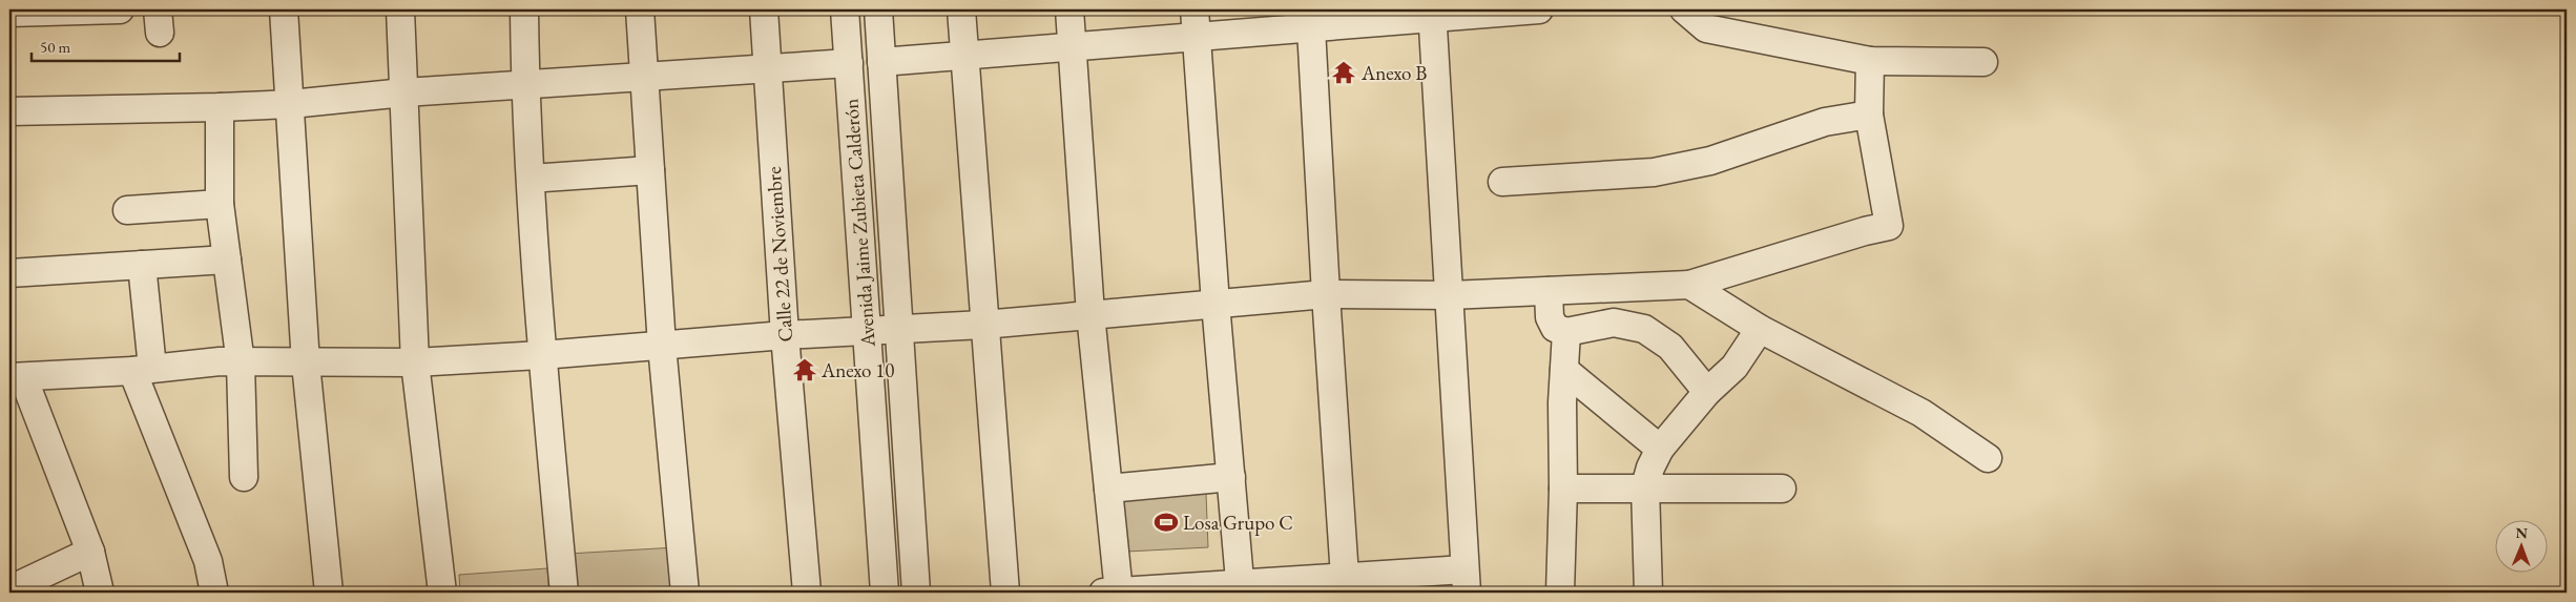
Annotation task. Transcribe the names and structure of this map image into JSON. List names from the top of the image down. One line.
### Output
{"streets":{"street":["Avenida Jaime Zubieta Calderón","Calle 22 de Noviembre"]},"places":{"temple":["Anexo B","Anexo 10"],"sports":["Losa Grupo C"]},"scale_bar":"50 m","north":"top"}
